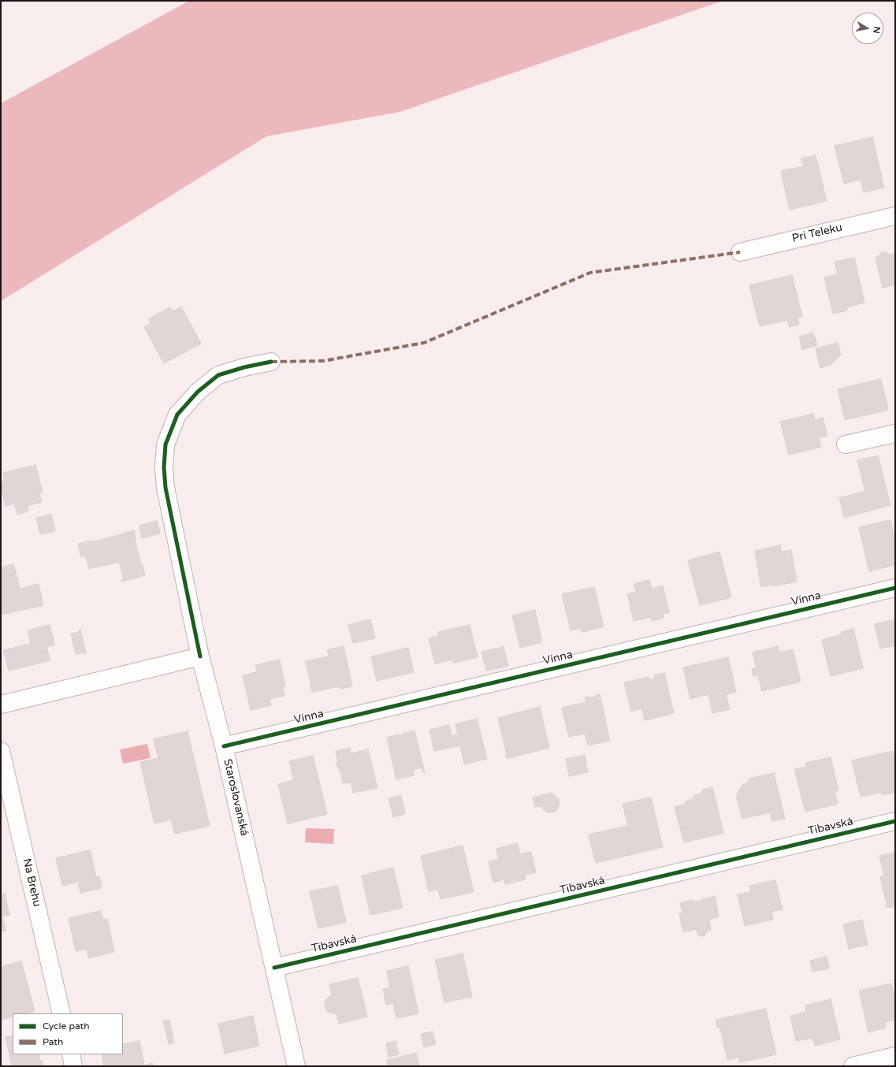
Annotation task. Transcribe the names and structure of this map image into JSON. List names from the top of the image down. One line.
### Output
{"streets":{"street":["Pri Teleku","Vínna","Staroslovanská","Tibavská","Na Brehu"]},"crossings":[["Vínna","Staroslovanská"],["Staroslovanská","Tibavská"]],"legend":["Cycle path","Path"],"north":"right"}
